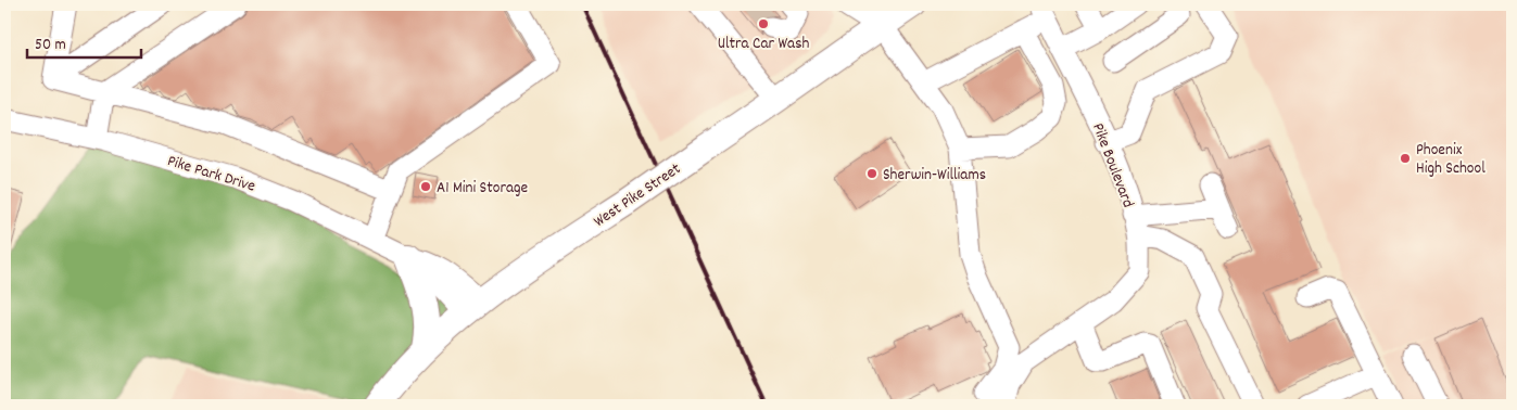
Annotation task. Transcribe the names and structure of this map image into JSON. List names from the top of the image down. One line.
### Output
{"streets":{"main road":["West Pike Street"],"street":["Pike Boulevard","Pike Park Drive"]},"crossings":[["Pike Park Drive","West Pike Street"]],"places":["Ultra Car Wash","Phoenix High School","Sherwin-Williams","A1 Mini Storage"],"scale_bar":"50 m"}
